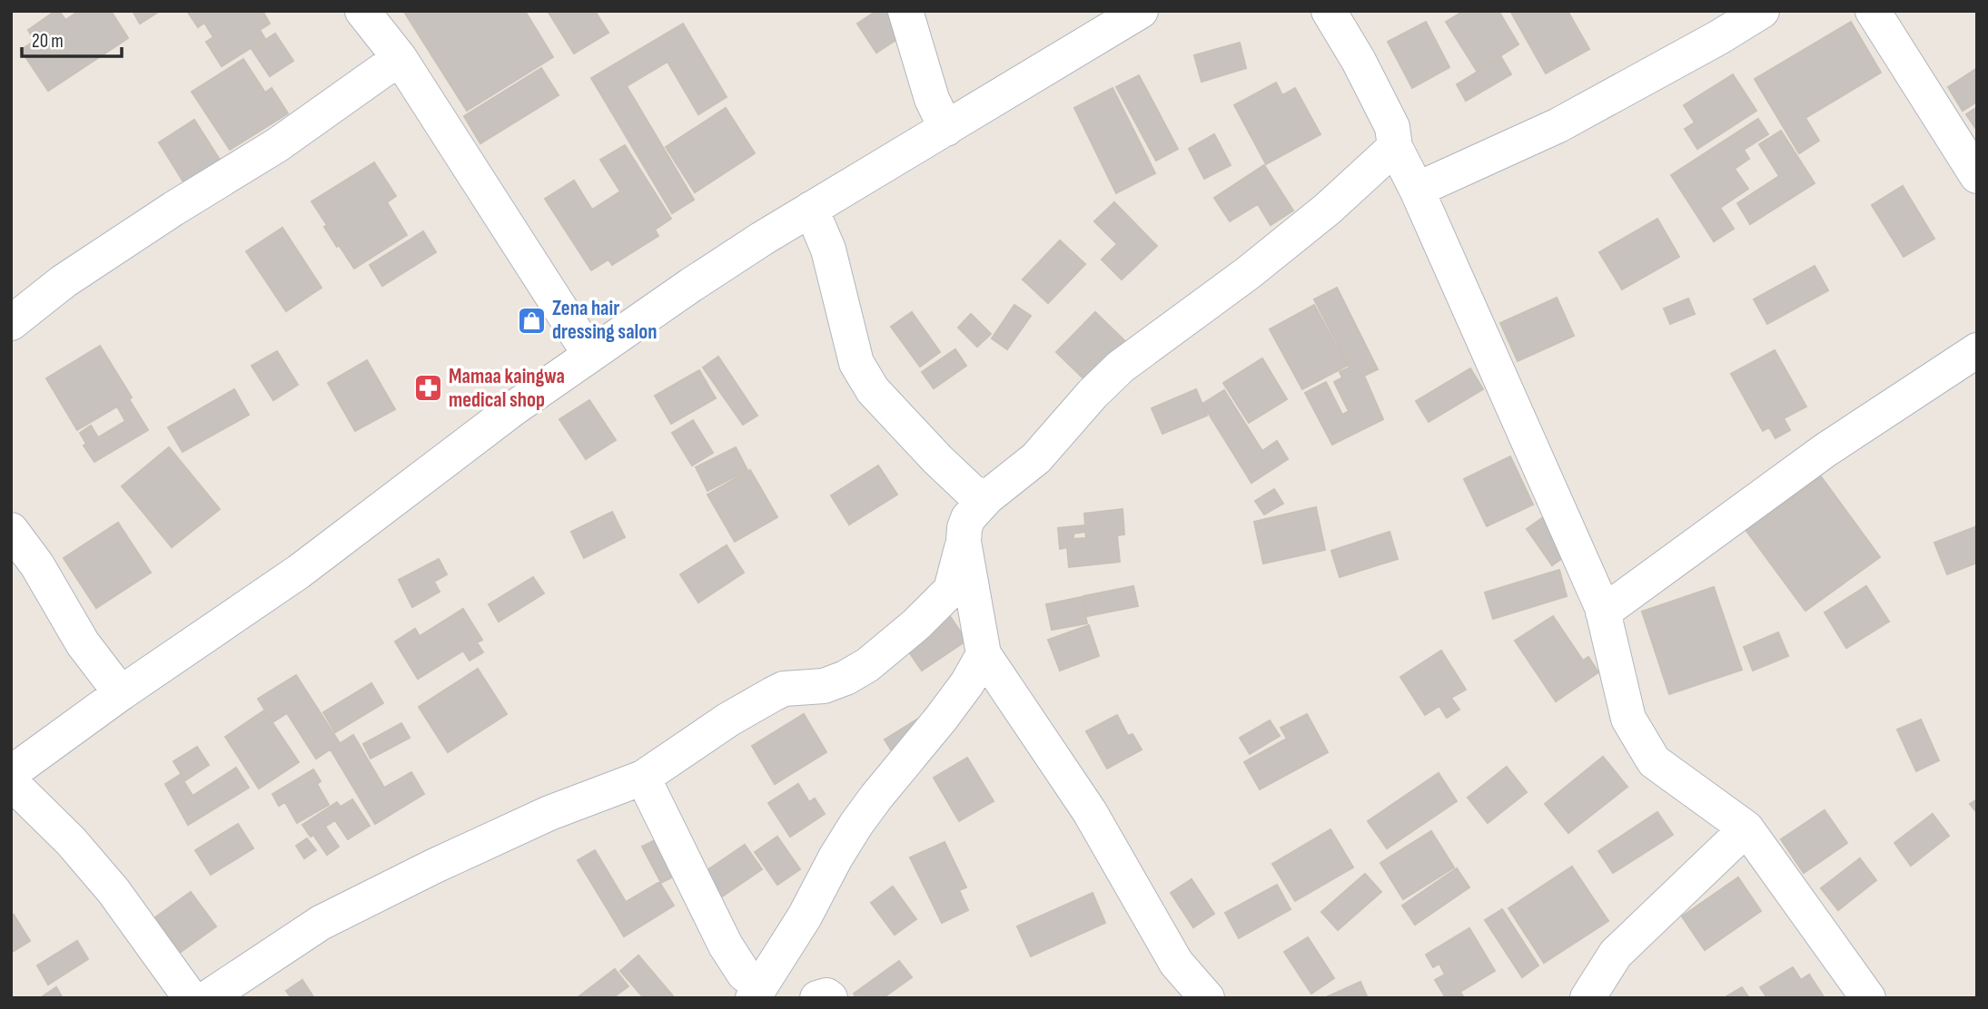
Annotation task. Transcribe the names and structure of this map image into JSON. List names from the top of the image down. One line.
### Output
{"places":{"shop":["Zena hair dressing salon"],"pharmacy":["Mamaa kaingwa medical shop"]},"scale_bar":"20 m"}
